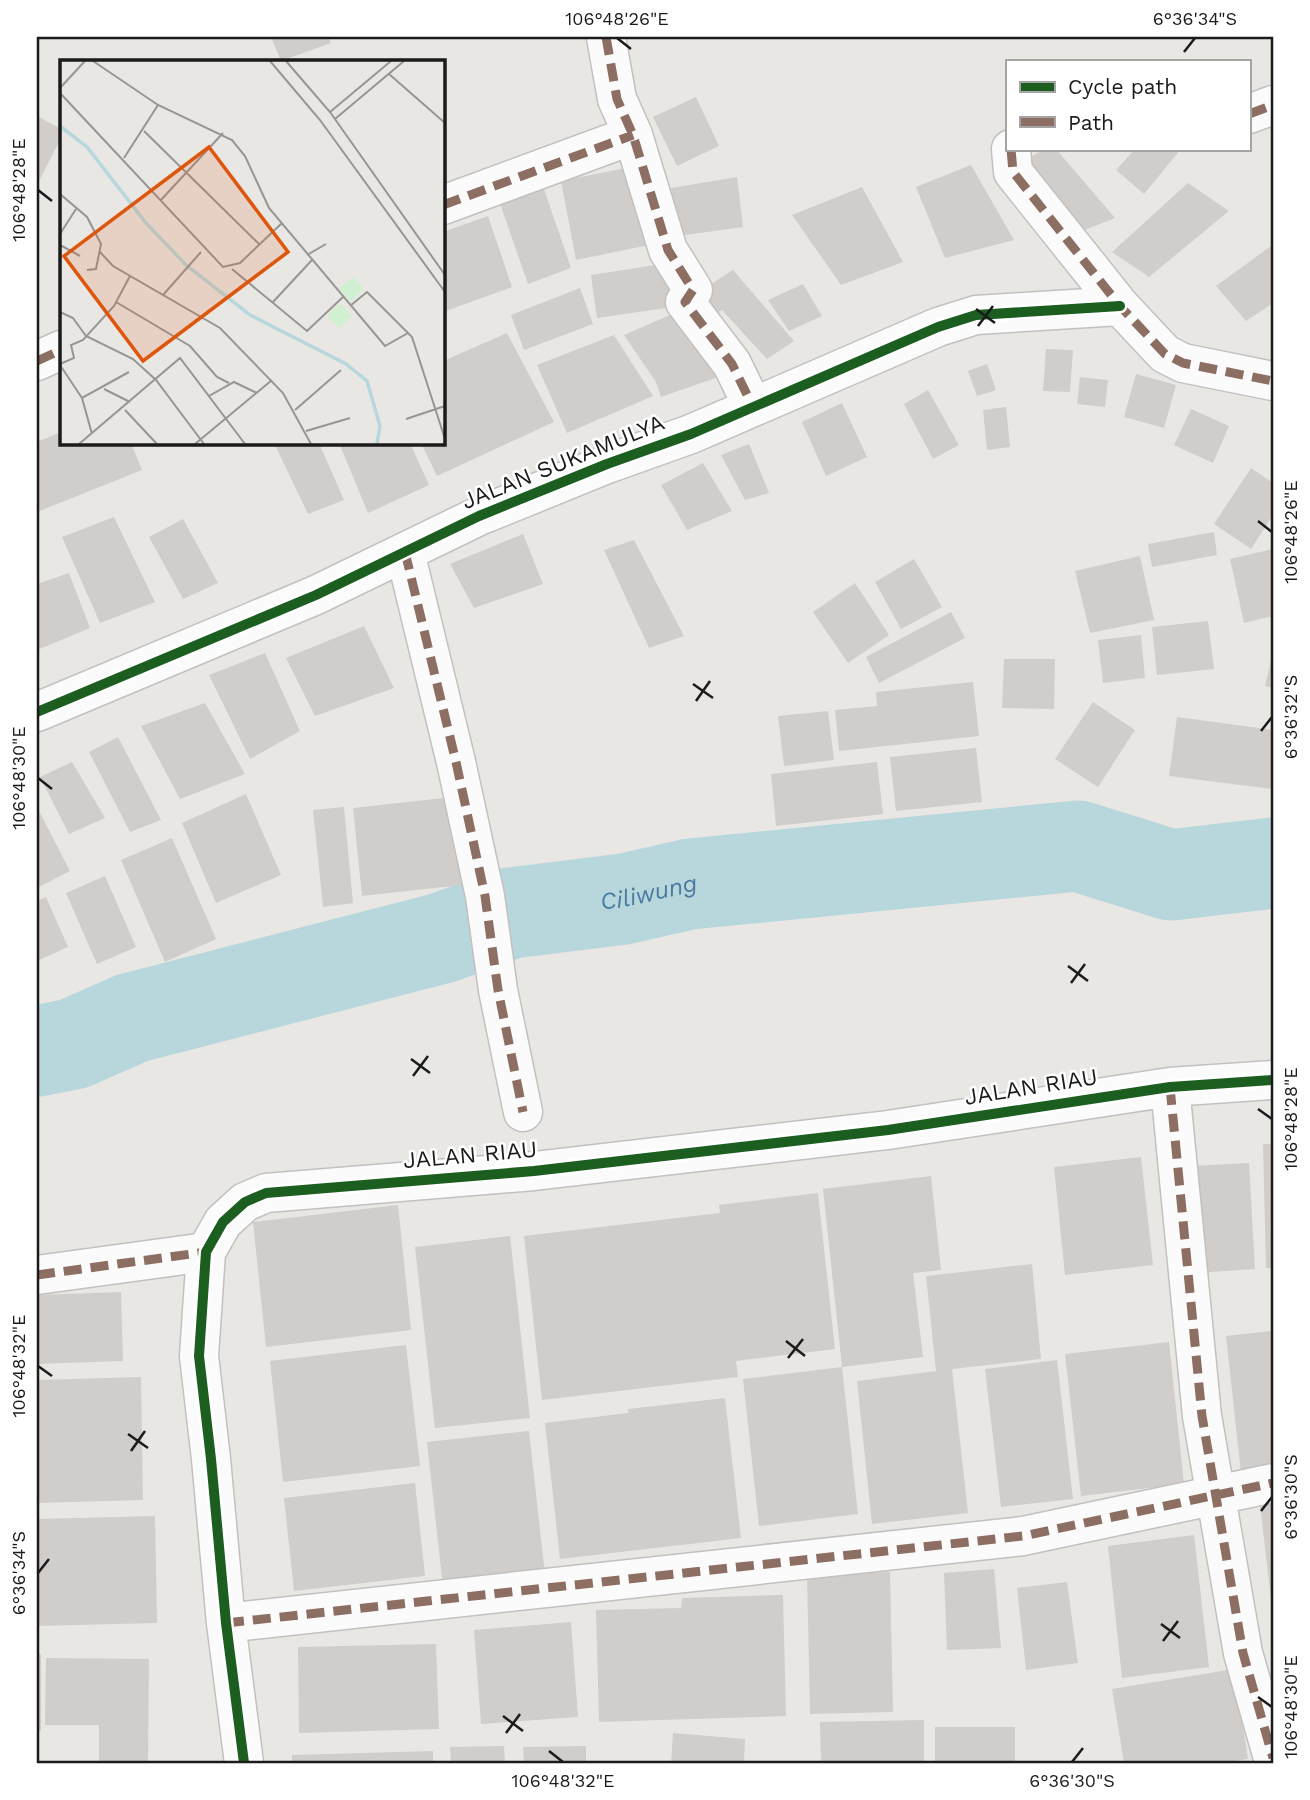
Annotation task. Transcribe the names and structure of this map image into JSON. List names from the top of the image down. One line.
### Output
{"streets":{"street":["JALAN SUKAMULYA","JALAN RIAU"]},"water":["Ciliwung"],"legend":["Cycle path","Path"],"coordinates":["106°48'26\"E","6°36'34\"S","106°48'28\"E","6°36'32\"S","106°48'30\"E","106°48'32\"E","6°36'30\"S"]}
